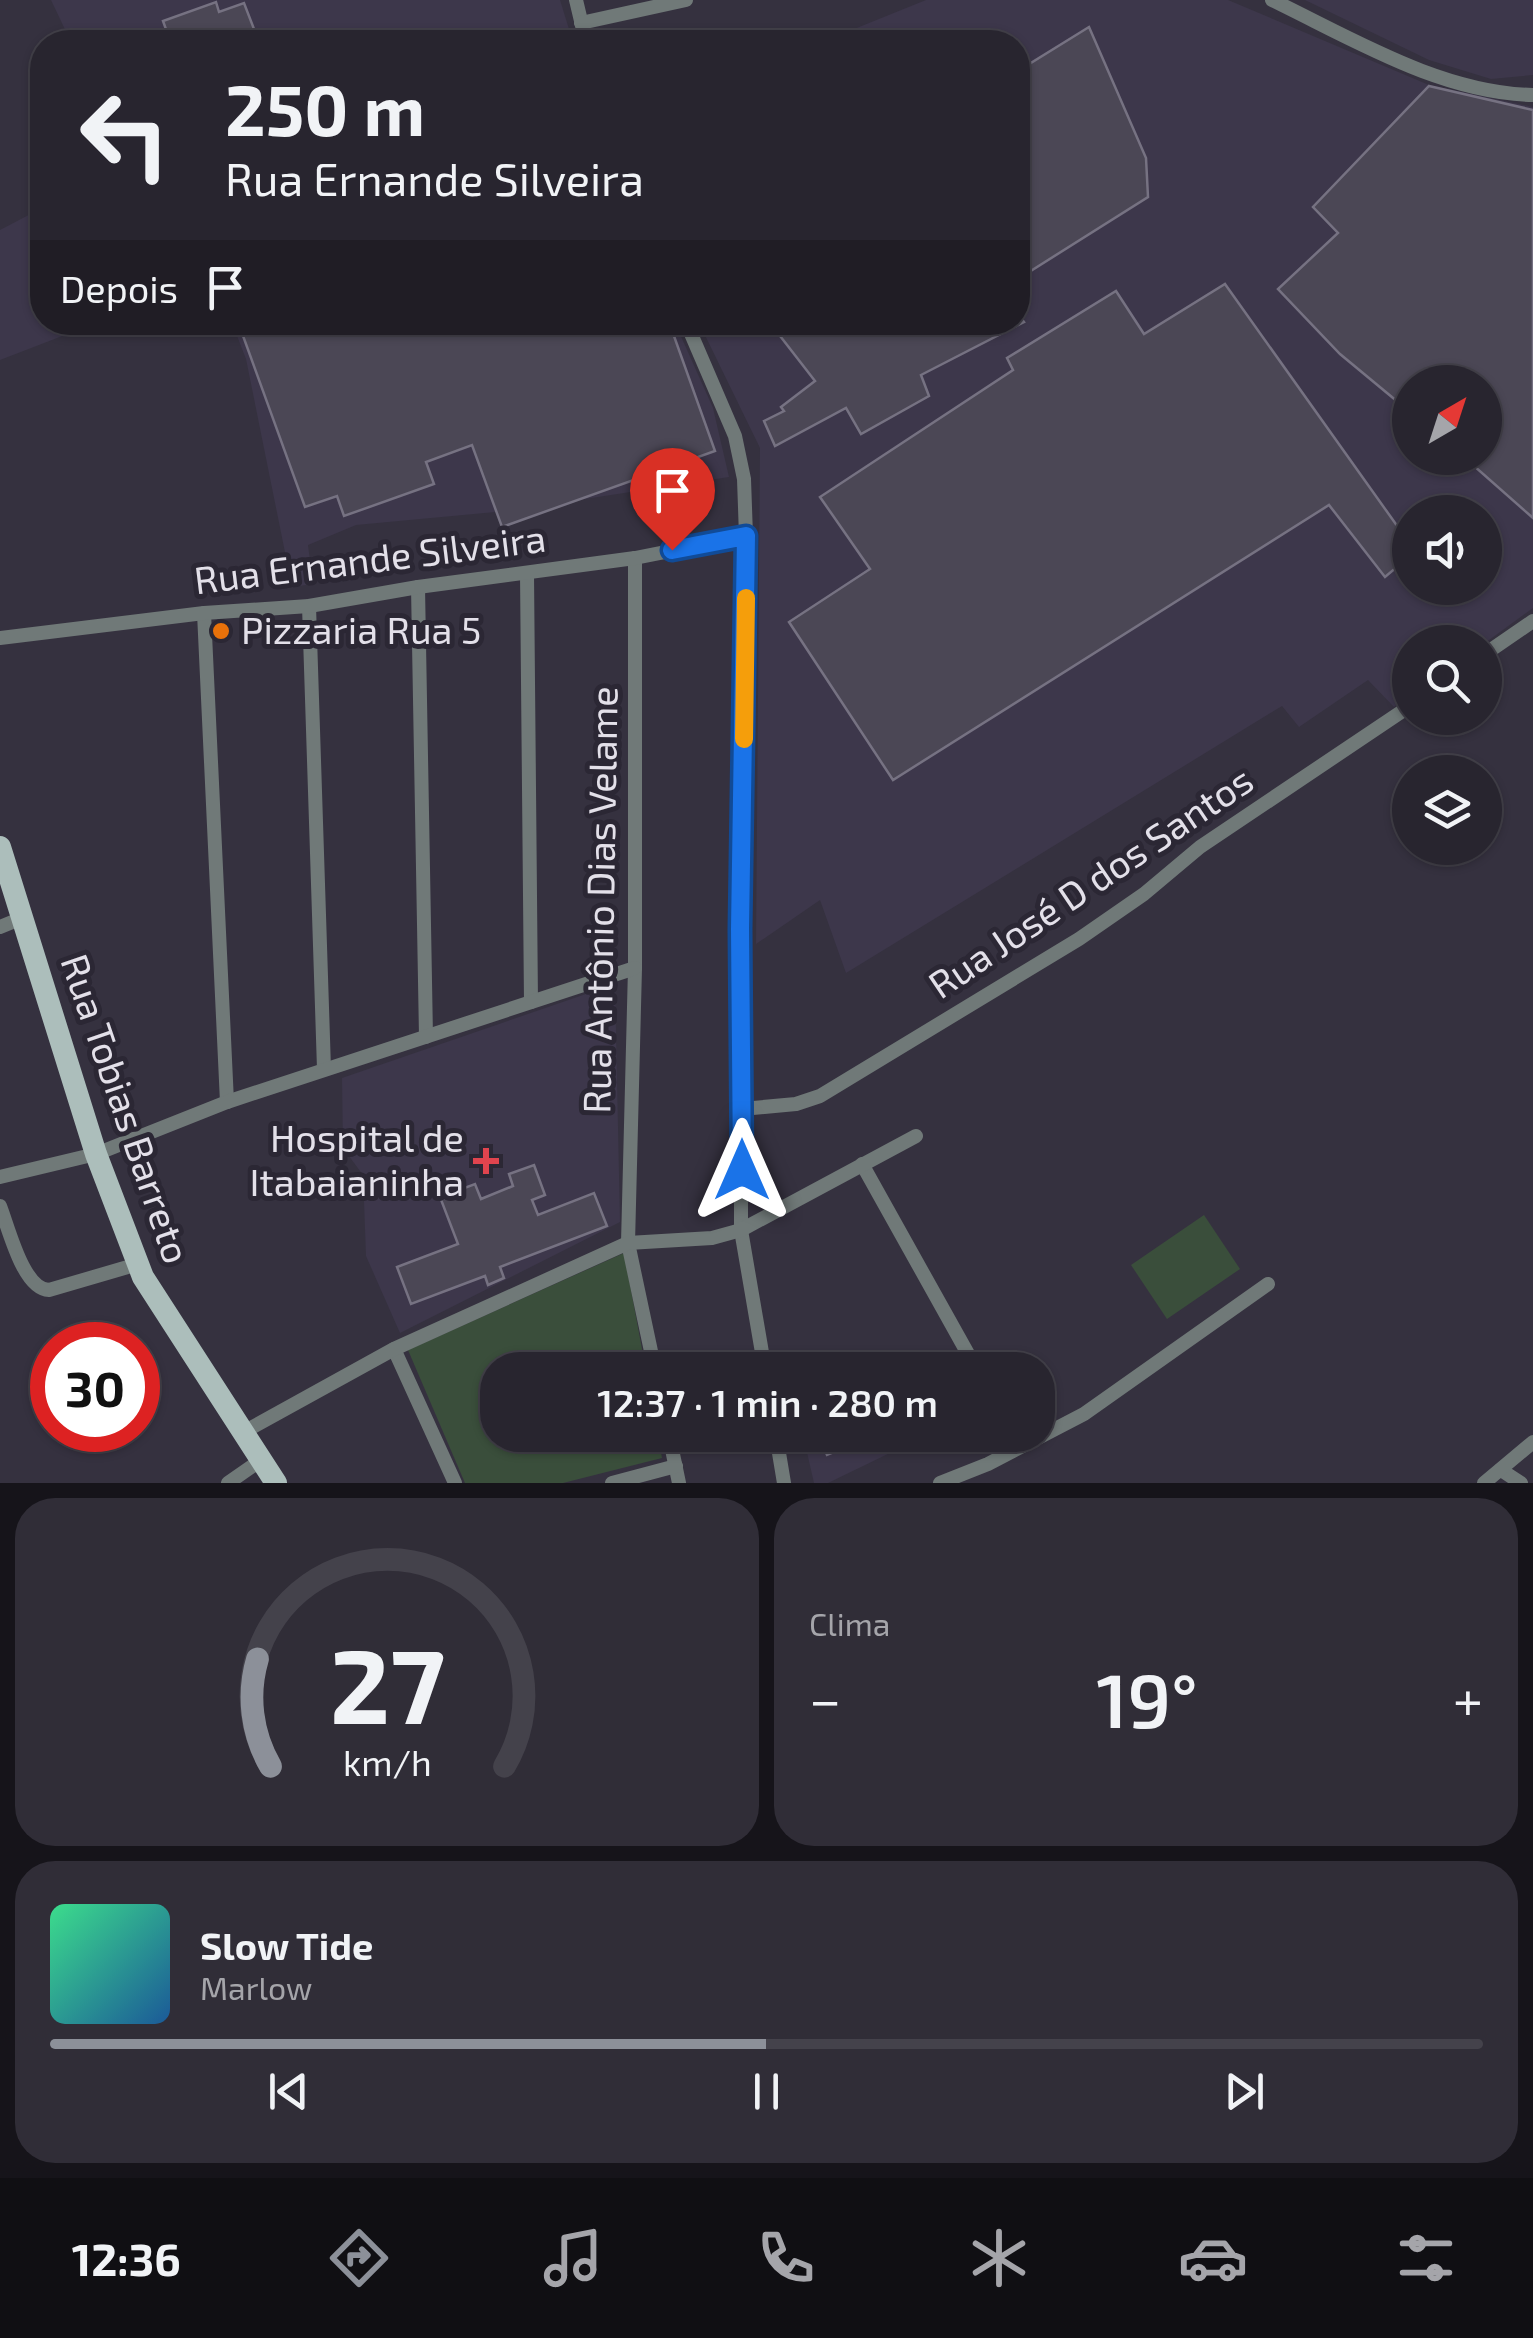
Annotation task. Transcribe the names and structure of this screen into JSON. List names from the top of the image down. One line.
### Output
{"streets":{"main road":["Rua Tobias Barreto"],"street":["Rua Ernande Silveira","Rua José D dos Santos","Rua Antônio Dias Velame"]},"crossings":[["Rua Ernande Silveira","Rua Antônio Dias Velame"]],"places":{"other":["Pizzaria Rua 5"],"health":["Hospital de Itabaianinha"]},"north":"top right","page":{"turn":["250 m","Rua Ernande Silveira"],"then":"Depois","limit":"30","trip":"12:37 · 1 min · 280 m","tile":"Clima","heat":["−","19°","+"],"song":["Slow Tide","Marlow"],"tabs":"12:36","gauge":["27","km/h"]}}
